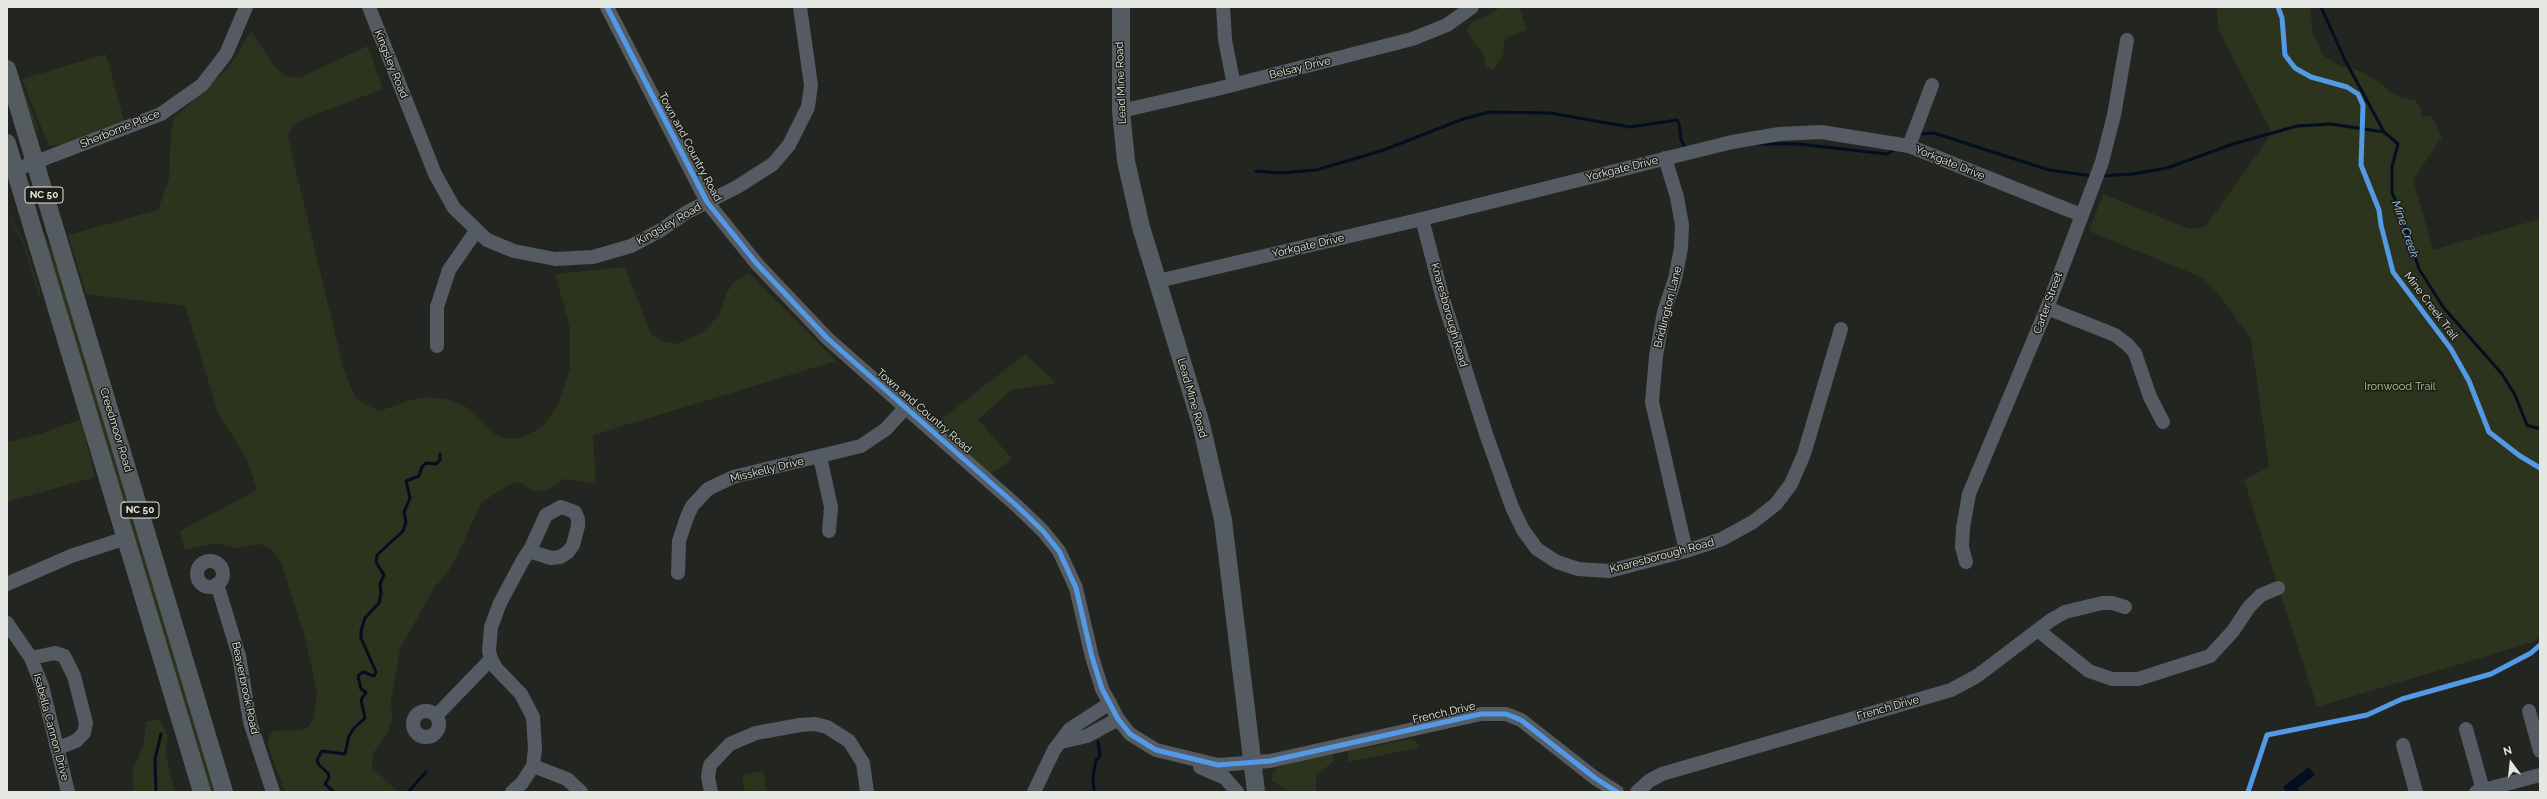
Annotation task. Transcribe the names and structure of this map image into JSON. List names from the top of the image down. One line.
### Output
{"streets":{"main road":["Lead Mine Road","NC 50","Creedmoor Road"],"street":["Kingsley Road","Belsay Drive","Sherborne Place","Town and Country Road","Yorkgate Drive","Carter Street","Bridlington Lane","Knaresborough Road","Misskelly Drive","Beaverbrook Road","French Drive","Isabella Cannon Drive"],"cycle path":["Mine Creek Trail"]},"crossings":[["Kingsley Road","Town and Country Road"],["Belsay Drive","Lead Mine Road"],["Lead Mine Road","Town and Country Road"],["Lead Mine Road","Yorkgate Drive"],["Lead Mine Road","French Drive"],["Sherborne Place","Creedmoor Road"],["Town and Country Road","Misskelly Drive"],["Town and Country Road","French Drive"],["Yorkgate Drive","Carter Street"],["Yorkgate Drive","Bridlington Lane"],["Yorkgate Drive","Knaresborough Road"],["Bridlington Lane","Knaresborough Road"]],"water":["Mine Creek"],"parks":["Ironwood Trail"],"north":"top"}
